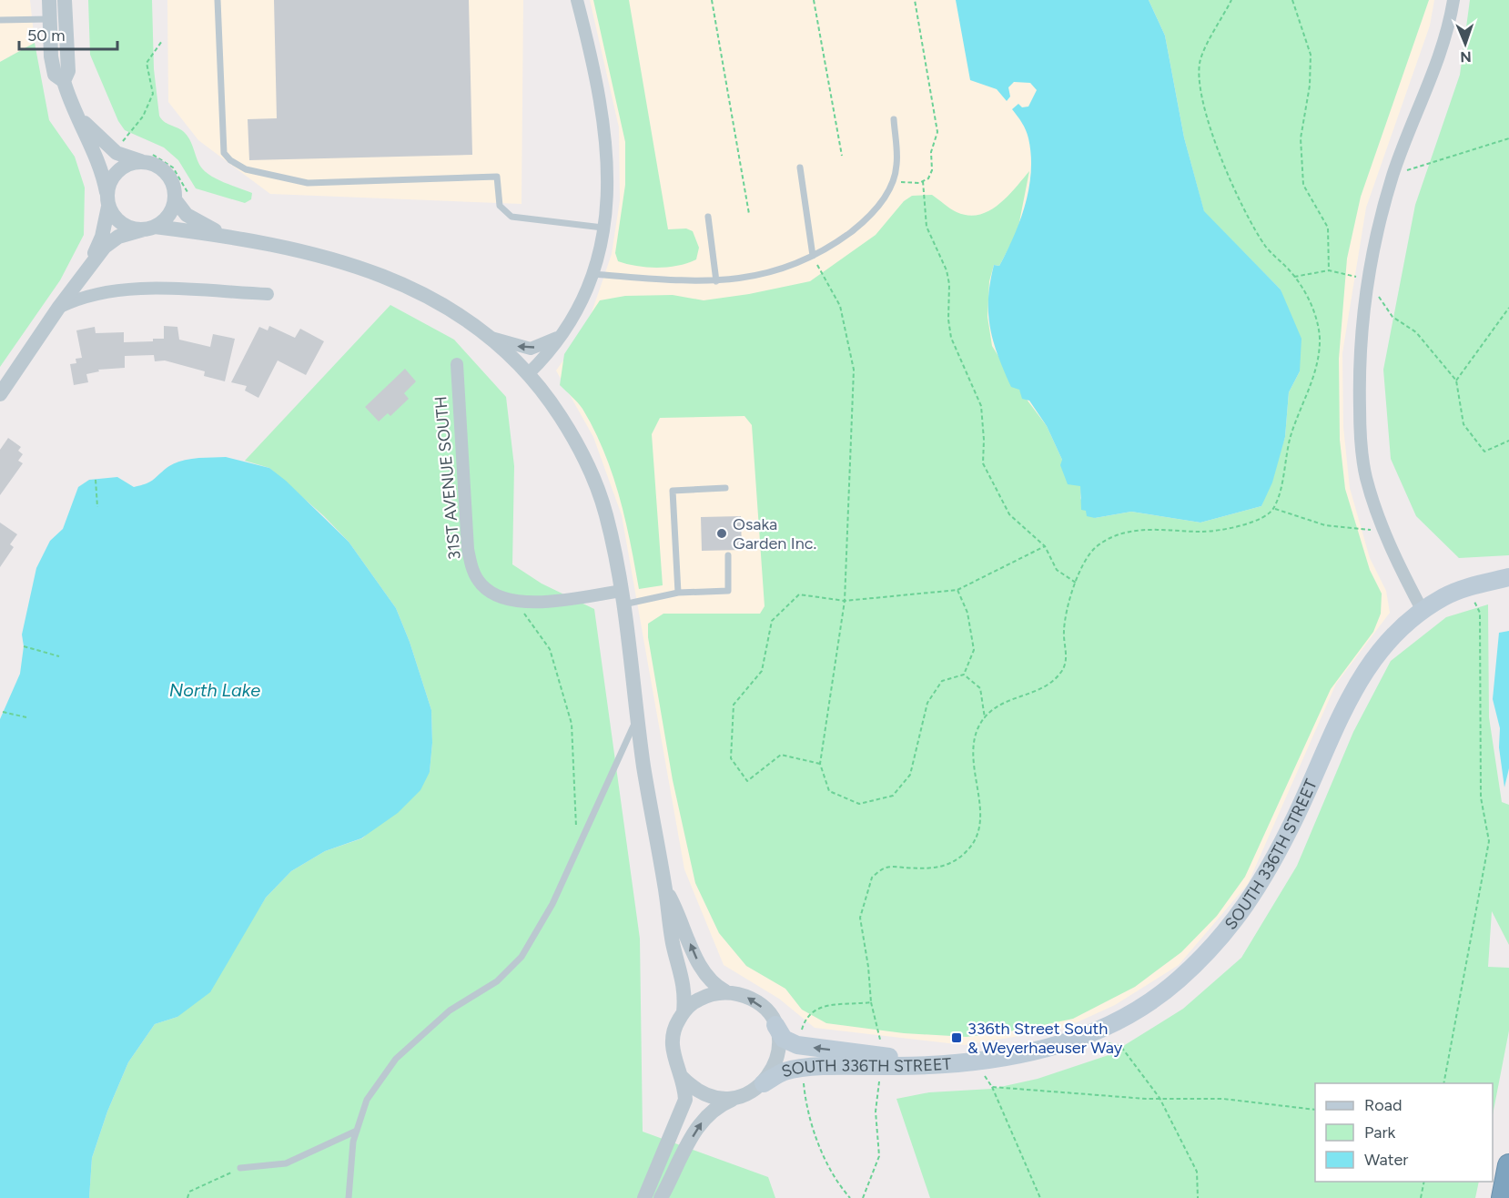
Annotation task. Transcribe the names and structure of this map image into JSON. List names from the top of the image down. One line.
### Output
{"streets":{"main road":["SOUTH 336TH STREET"],"street":["31ST AVENUE SOUTH"]},"water":["North Lake"],"places":{"other":["Osaka Garden Inc."],"transit":["336th Street South & Weyerhaeuser Way"]},"legend":["Road","Park","Water"],"scale_bar":"50 m","north":"bottom"}
